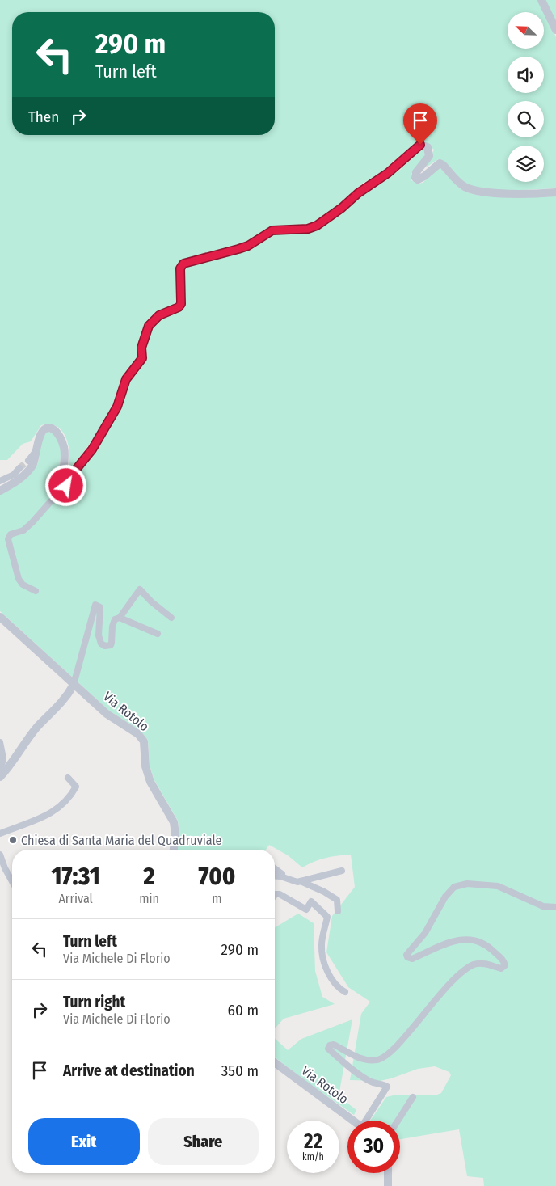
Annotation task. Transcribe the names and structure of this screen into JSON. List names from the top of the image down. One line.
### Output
{"streets":{"street":["Via Rotolo"]},"places":["Chiesa di Santa Maria del Quadruviale"],"north":"top left","page":{"turn":["290 m","Turn left"],"then":"Then","eta":["17:31","Arrival","2","min","700","m"],"list":[{"name":"Turn left","note":"Via Michele Di Florio","value":"290 m"},{"name":"Turn right","note":"Via Michele Di Florio","value":"60 m"},{"name":"Arrive at destination","value":"350 m"}],"buttons":["Exit","Share"],"speed":"22 km/h","limit":"30"}}
